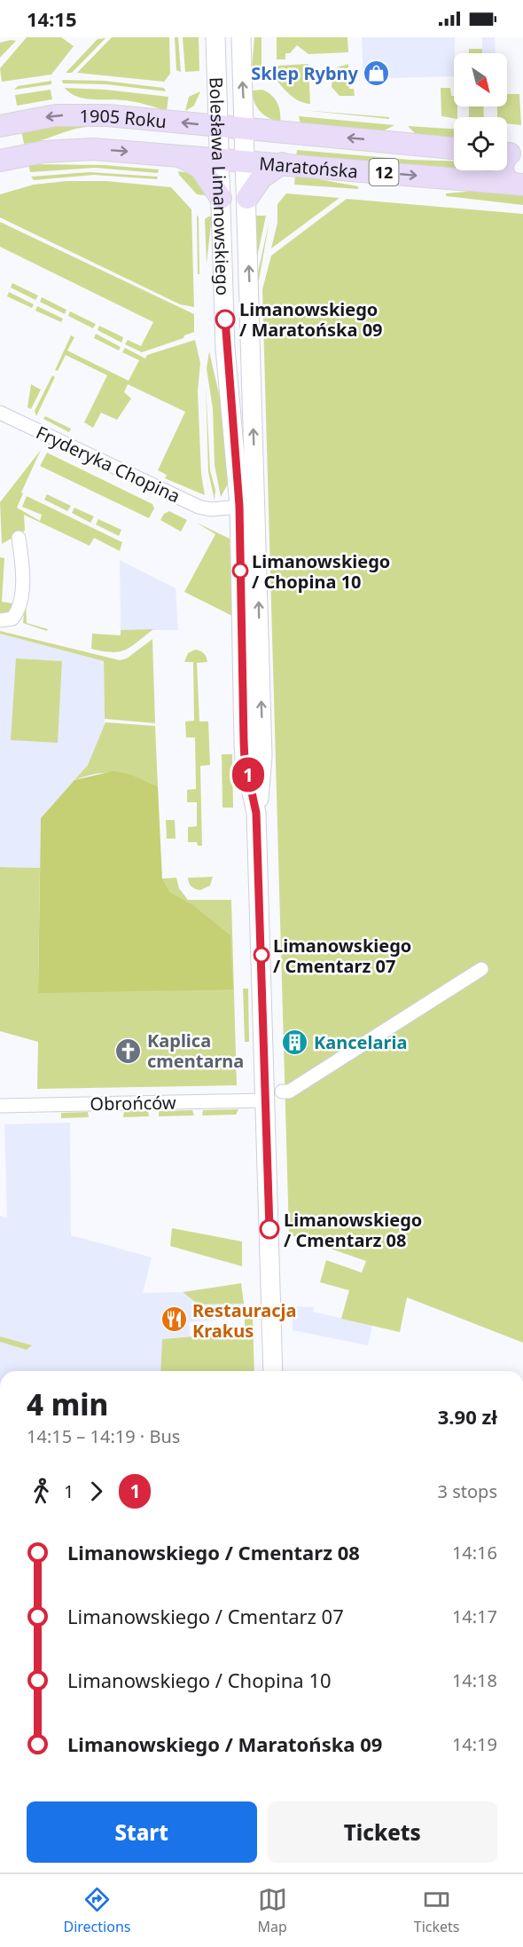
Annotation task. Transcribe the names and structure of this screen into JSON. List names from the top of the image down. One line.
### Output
{"streets":{"main road":["1905 Roku","Maratońska","12"],"street":["Bolesława Limanowskiego","Fryderyka Chopina","Obrońców"]},"crossings":[["1905 Roku","Maratońska"],["1905 Roku","Bolesława Limanowskiego"],["Maratońska","Bolesława Limanowskiego"],["Bolesława Limanowskiego","Obrońców"]],"places":{"shop":["Sklep Rybny"],"other":["Limanowskiego / Maratońska 09","Limanowskiego / Chopina 10","Limanowskiego / Cmentarz 07","Limanowskiego / Cmentarz 08"],"building":["Kancelaria"],"church":["Kaplica cmentarna"],"restaurant":["Restauracja Krakus"]},"lines":["bus line 1"],"north":"bottom right","page":{"status":"14:15","on_map":"1","heading":["4 min","14:15 – 14:19 · Bus","3.90 zł"],"legs":["1","1","3 stops"],"list":[{"name":"Limanowskiego / Cmentarz 08","value":"14:16"},{"name":"Limanowskiego / Cmentarz 07","value":"14:17"},{"name":"Limanowskiego / Chopina 10","value":"14:18"},{"name":"Limanowskiego / Maratońska 09","value":"14:19"}],"buttons":["Start","Tickets"],"tabs":["Directions","Map","Tickets"]}}
